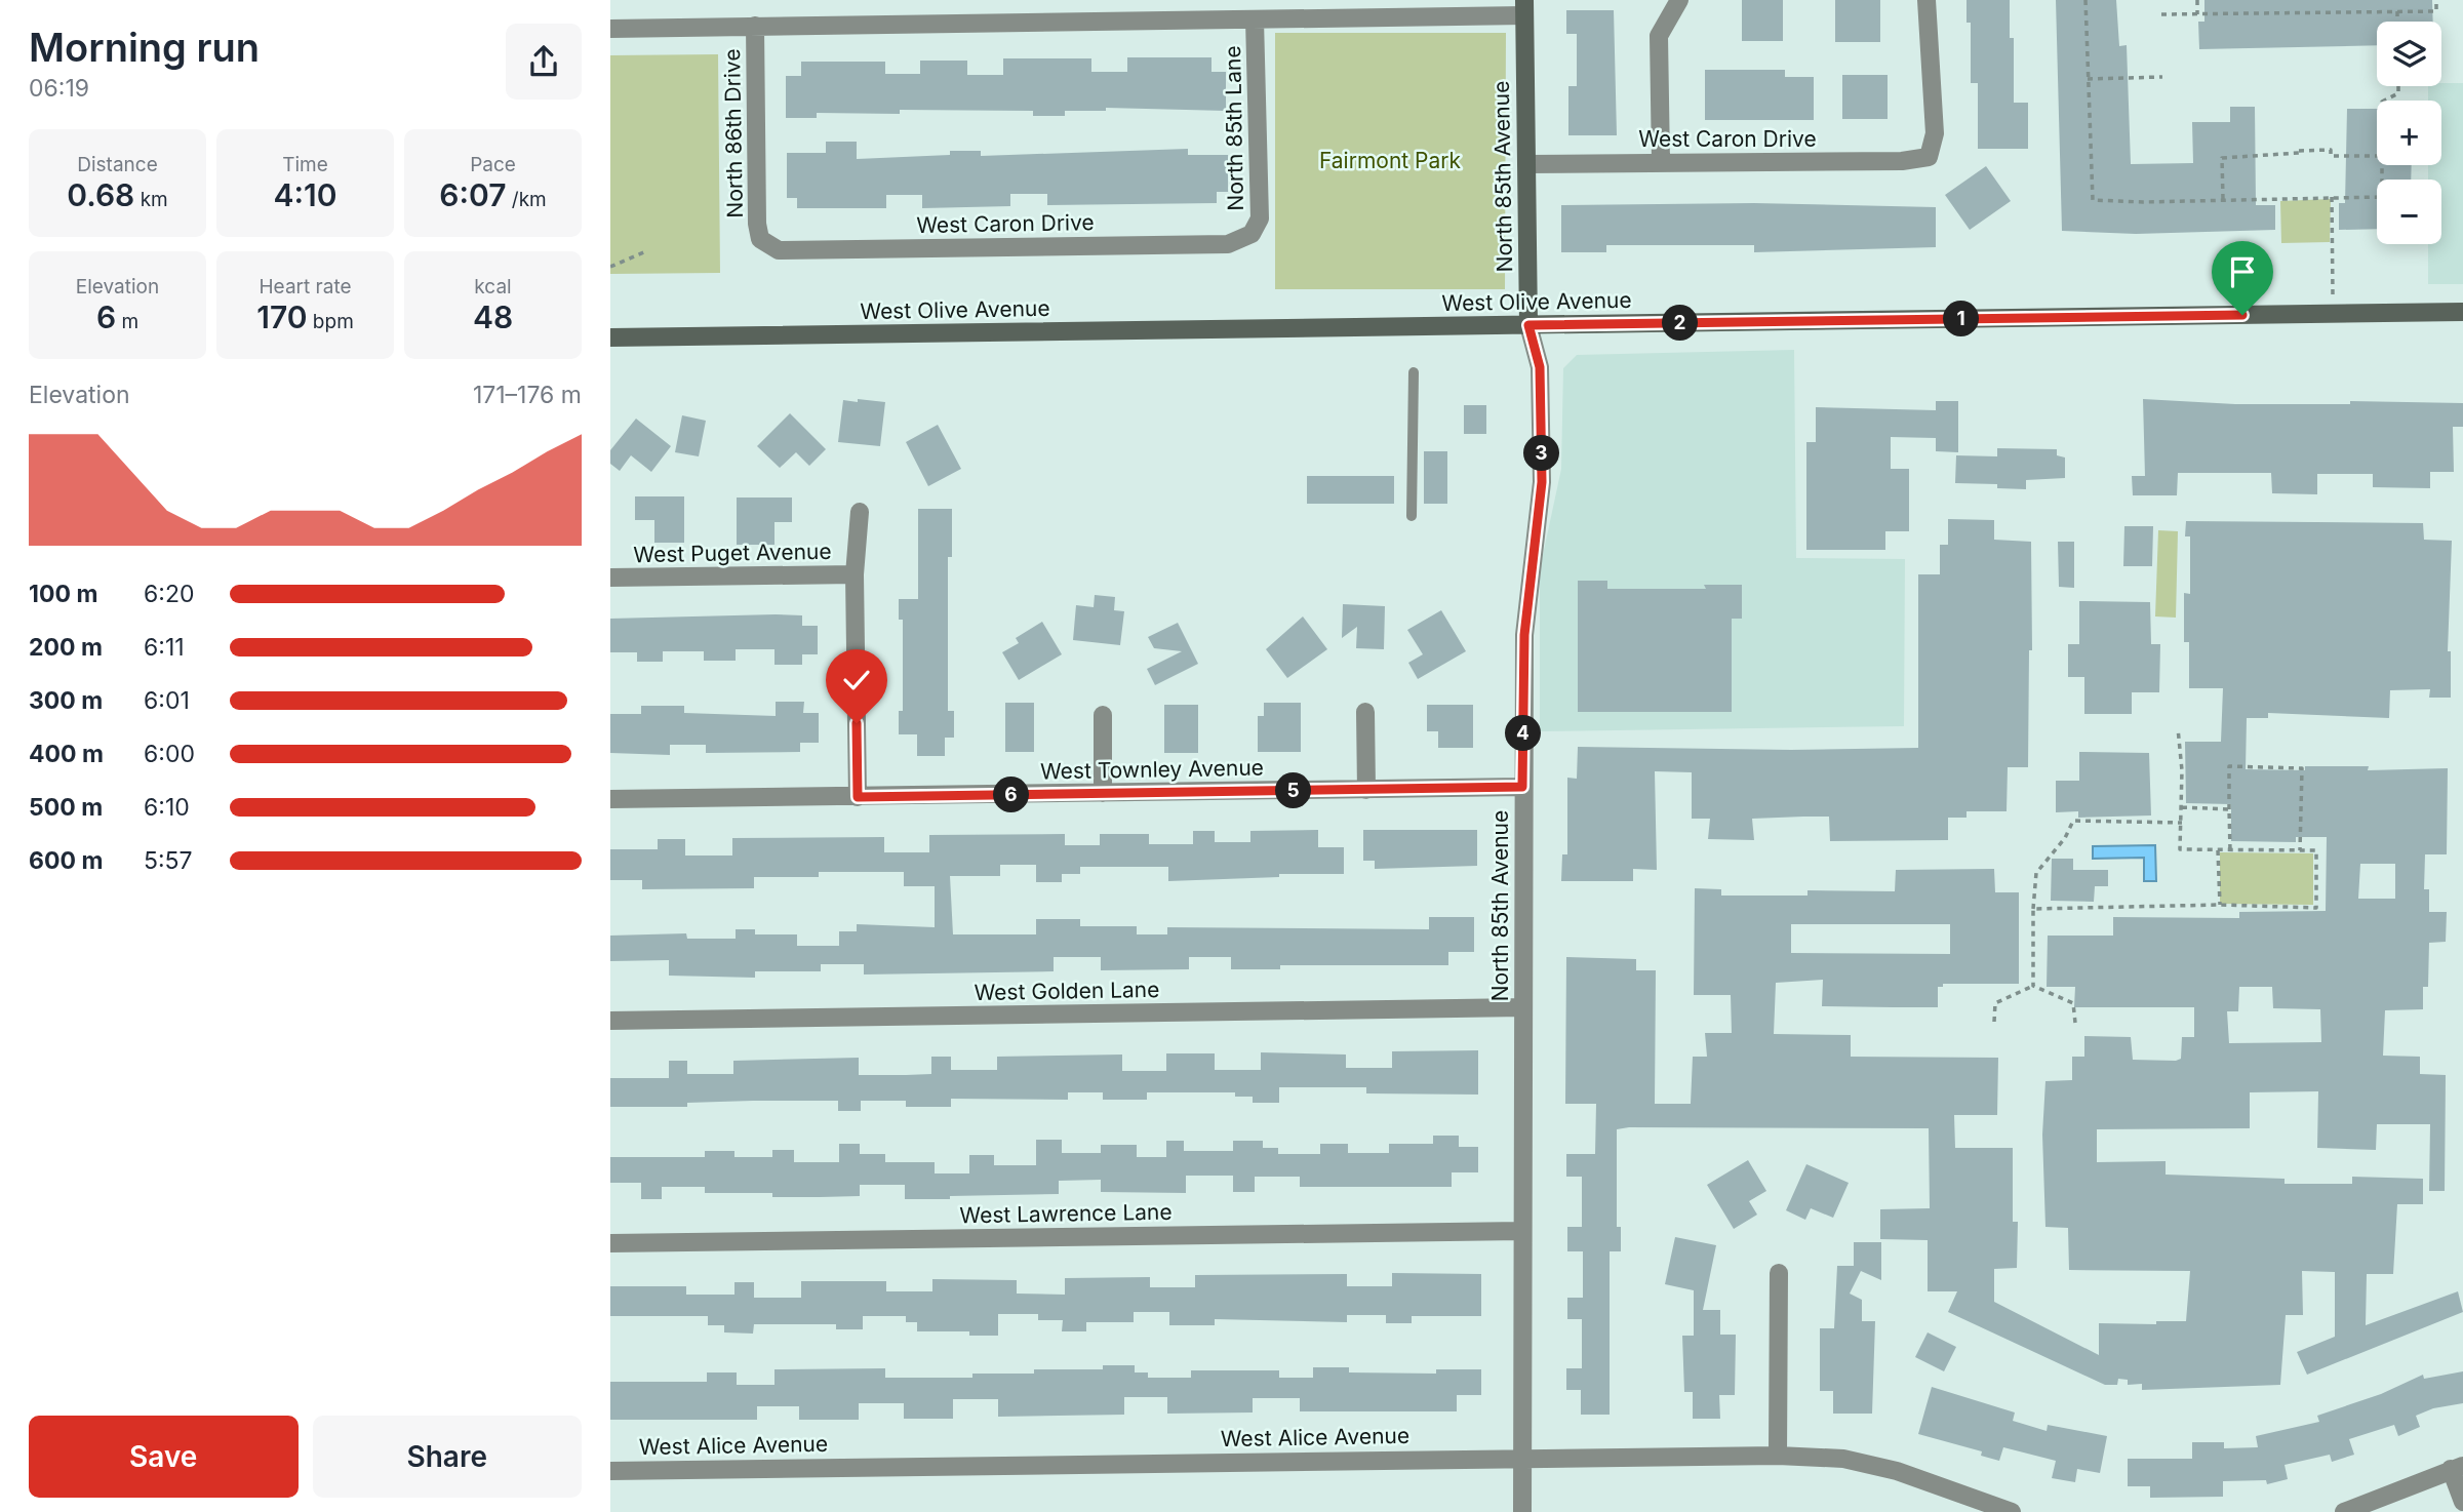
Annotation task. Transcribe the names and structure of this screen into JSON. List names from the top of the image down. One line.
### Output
{"streets":{"main road":["North 85th Avenue","West Olive Avenue"],"street":["North 85th Lane","North 86th Drive","West Caron Drive","West Puget Avenue","West Townley Avenue","West Golden Lane","West Lawrence Lane","West Alice Avenue"]},"crossings":[["North 85th Lane","West Caron Drive"],["North 86th Drive","West Caron Drive"],["West Caron Drive","North 85th Avenue"],["North 85th Avenue","West Olive Avenue"],["North 85th Avenue","West Townley Avenue"],["North 85th Avenue","West Golden Lane"],["North 85th Avenue","West Lawrence Lane"],["North 85th Avenue","West Alice Avenue"]],"parks":["Fairmont Park"],"page":{"heading":["Morning run","06:19"],"map_buttons":["+","−"],"stats":[["Distance","0.68 km"],["Time","4:10"],["Pace","6:07 /km"],["Elevation","6 m"],["Heart rate","170 bpm"],["kcal","48"]],"pins":["1","2","3","4","5","6"],"chart":["Elevation","171–176 m"],"list":[{"name":"100 m","note":"6:20"},{"name":"200 m","note":"6:11"},{"name":"300 m","note":"6:01"},{"name":"400 m","note":"6:00"},{"name":"500 m","note":"6:10"},{"name":"600 m","note":"5:57"}],"buttons":["Save","Share"]}}
